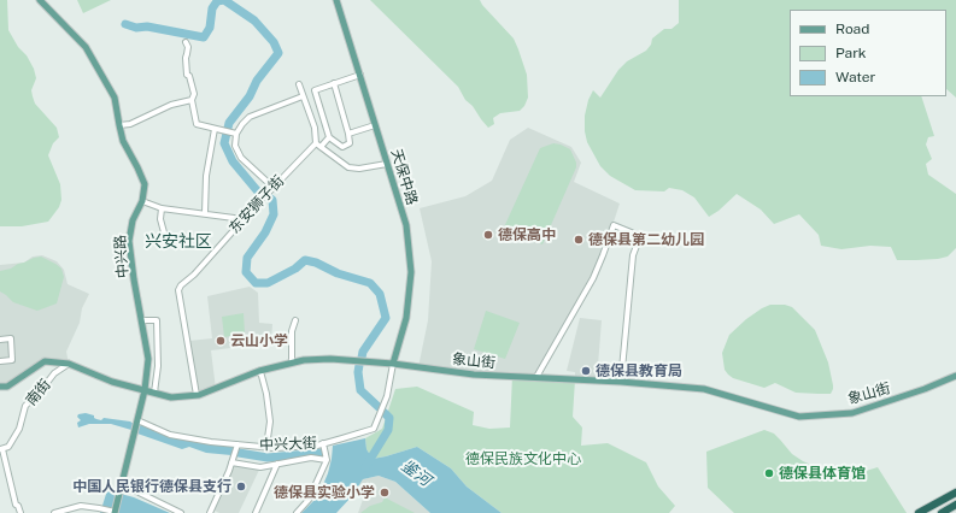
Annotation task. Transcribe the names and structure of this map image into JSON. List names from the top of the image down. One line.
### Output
{"streets":{"main road":["天保中路","中兴路","象山街"],"street":["东安狮子街","南街","中兴大街"]},"crossings":[["天保中路","象山街"],["天保中路","中兴大街"],["东安狮子街","象山街"],["中兴路","象山街"],["中兴路","中兴大街"],["象山街","南街"],["象山街","中兴大街"]],"districts":["兴安社区"],"water":["鉴河"],"parks":["德保民族文化中心"],"places":["德保高中","德保县第二幼儿园","云山小学","德保县教育局","德保县体育馆","中国人民银行德保县支行","德保县实验小学"],"legend":["Road","Park","Water"]}
